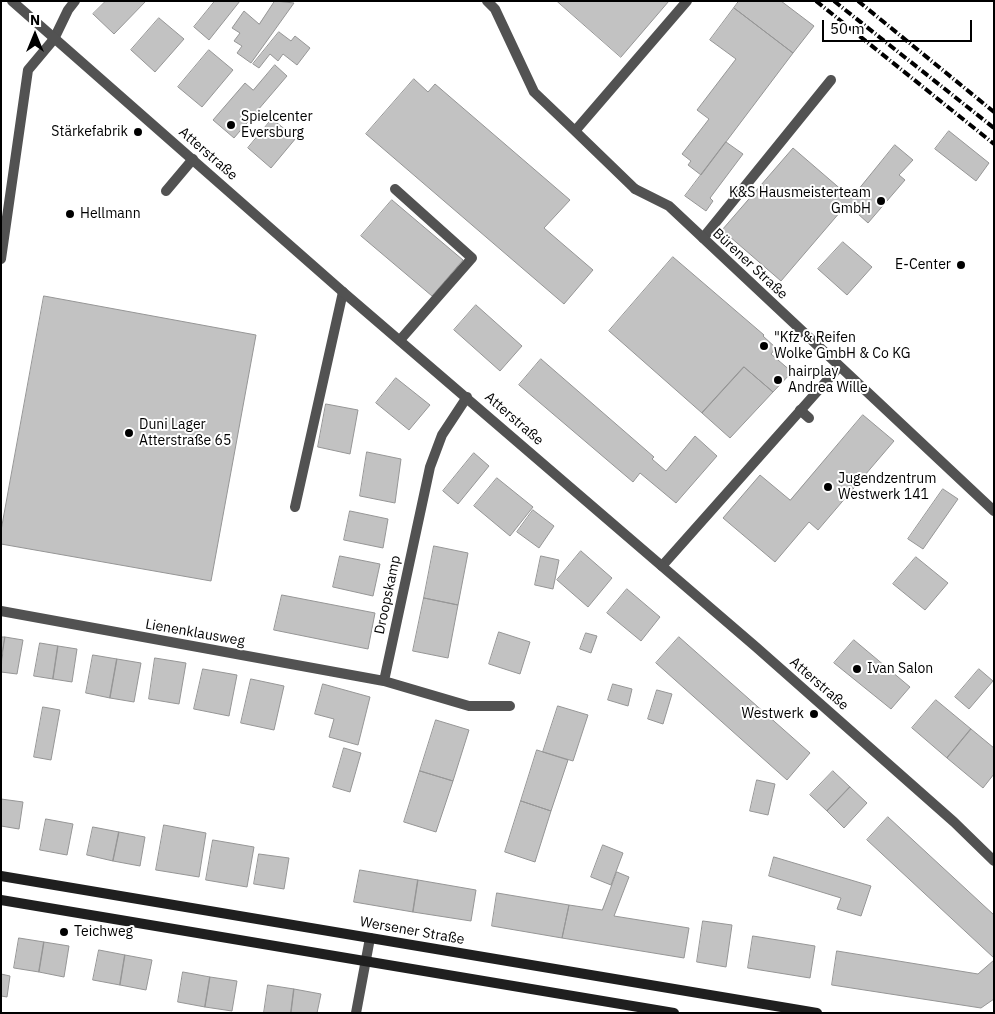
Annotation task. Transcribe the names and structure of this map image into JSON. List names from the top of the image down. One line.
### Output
{"streets":{"main road":["Wersener Straße"],"street":["Atterstraße","Bürener Straße","Droopskamp","Lienenklausweg"]},"crossings":[["Atterstraße","Droopskamp"],["Droopskamp","Lienenklausweg"]],"places":["Spielcenter Eversburg","Stärkefabrik","K&S Hausmeisterteam GmbH","Hellmann","E-Center","\"Kfz & Reifen Wolke GmbH & Co KG","hairplay Andrea Wille","Duni Lager Atterstraße 65","Jugendzentrum Westwerk 141","Ivan Salon","Westwerk","Teichweg"],"scale_bar":"50 m","north":"top"}
